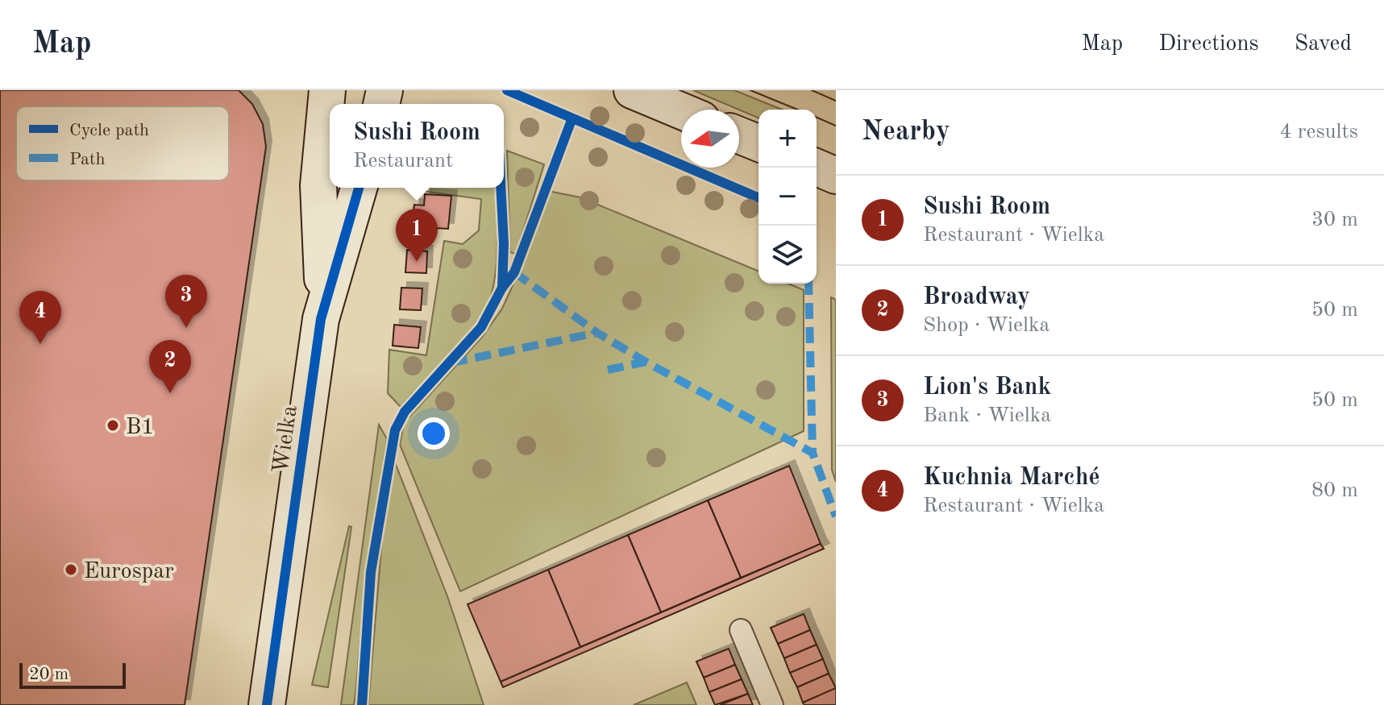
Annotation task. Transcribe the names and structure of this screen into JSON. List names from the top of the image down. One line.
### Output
{"streets":{"street":["Wielka"]},"places":["B1","Eurospar"],"legend":["Cycle path","Path"],"scale_bar":"20 m","north":"left","page":{"header":"Map","nav":["Map","Directions","Saved"],"heading":["Nearby","4 results"],"popup":["Sushi Room","Restaurant"],"map_buttons":["+","−"],"list":[{"mark":"1","name":"Sushi Room","note":"Restaurant · Wielka","value":"30 m"},{"mark":"2","name":"Broadway","note":"Shop · Wielka","value":"50 m"},{"mark":"3","name":"Lion's Bank","note":"Bank · Wielka","value":"50 m"},{"mark":"4","name":"Kuchnia Marché","note":"Restaurant · Wielka","value":"80 m"}],"pins":["1","3","4","2"],"scale":"20 m"}}
